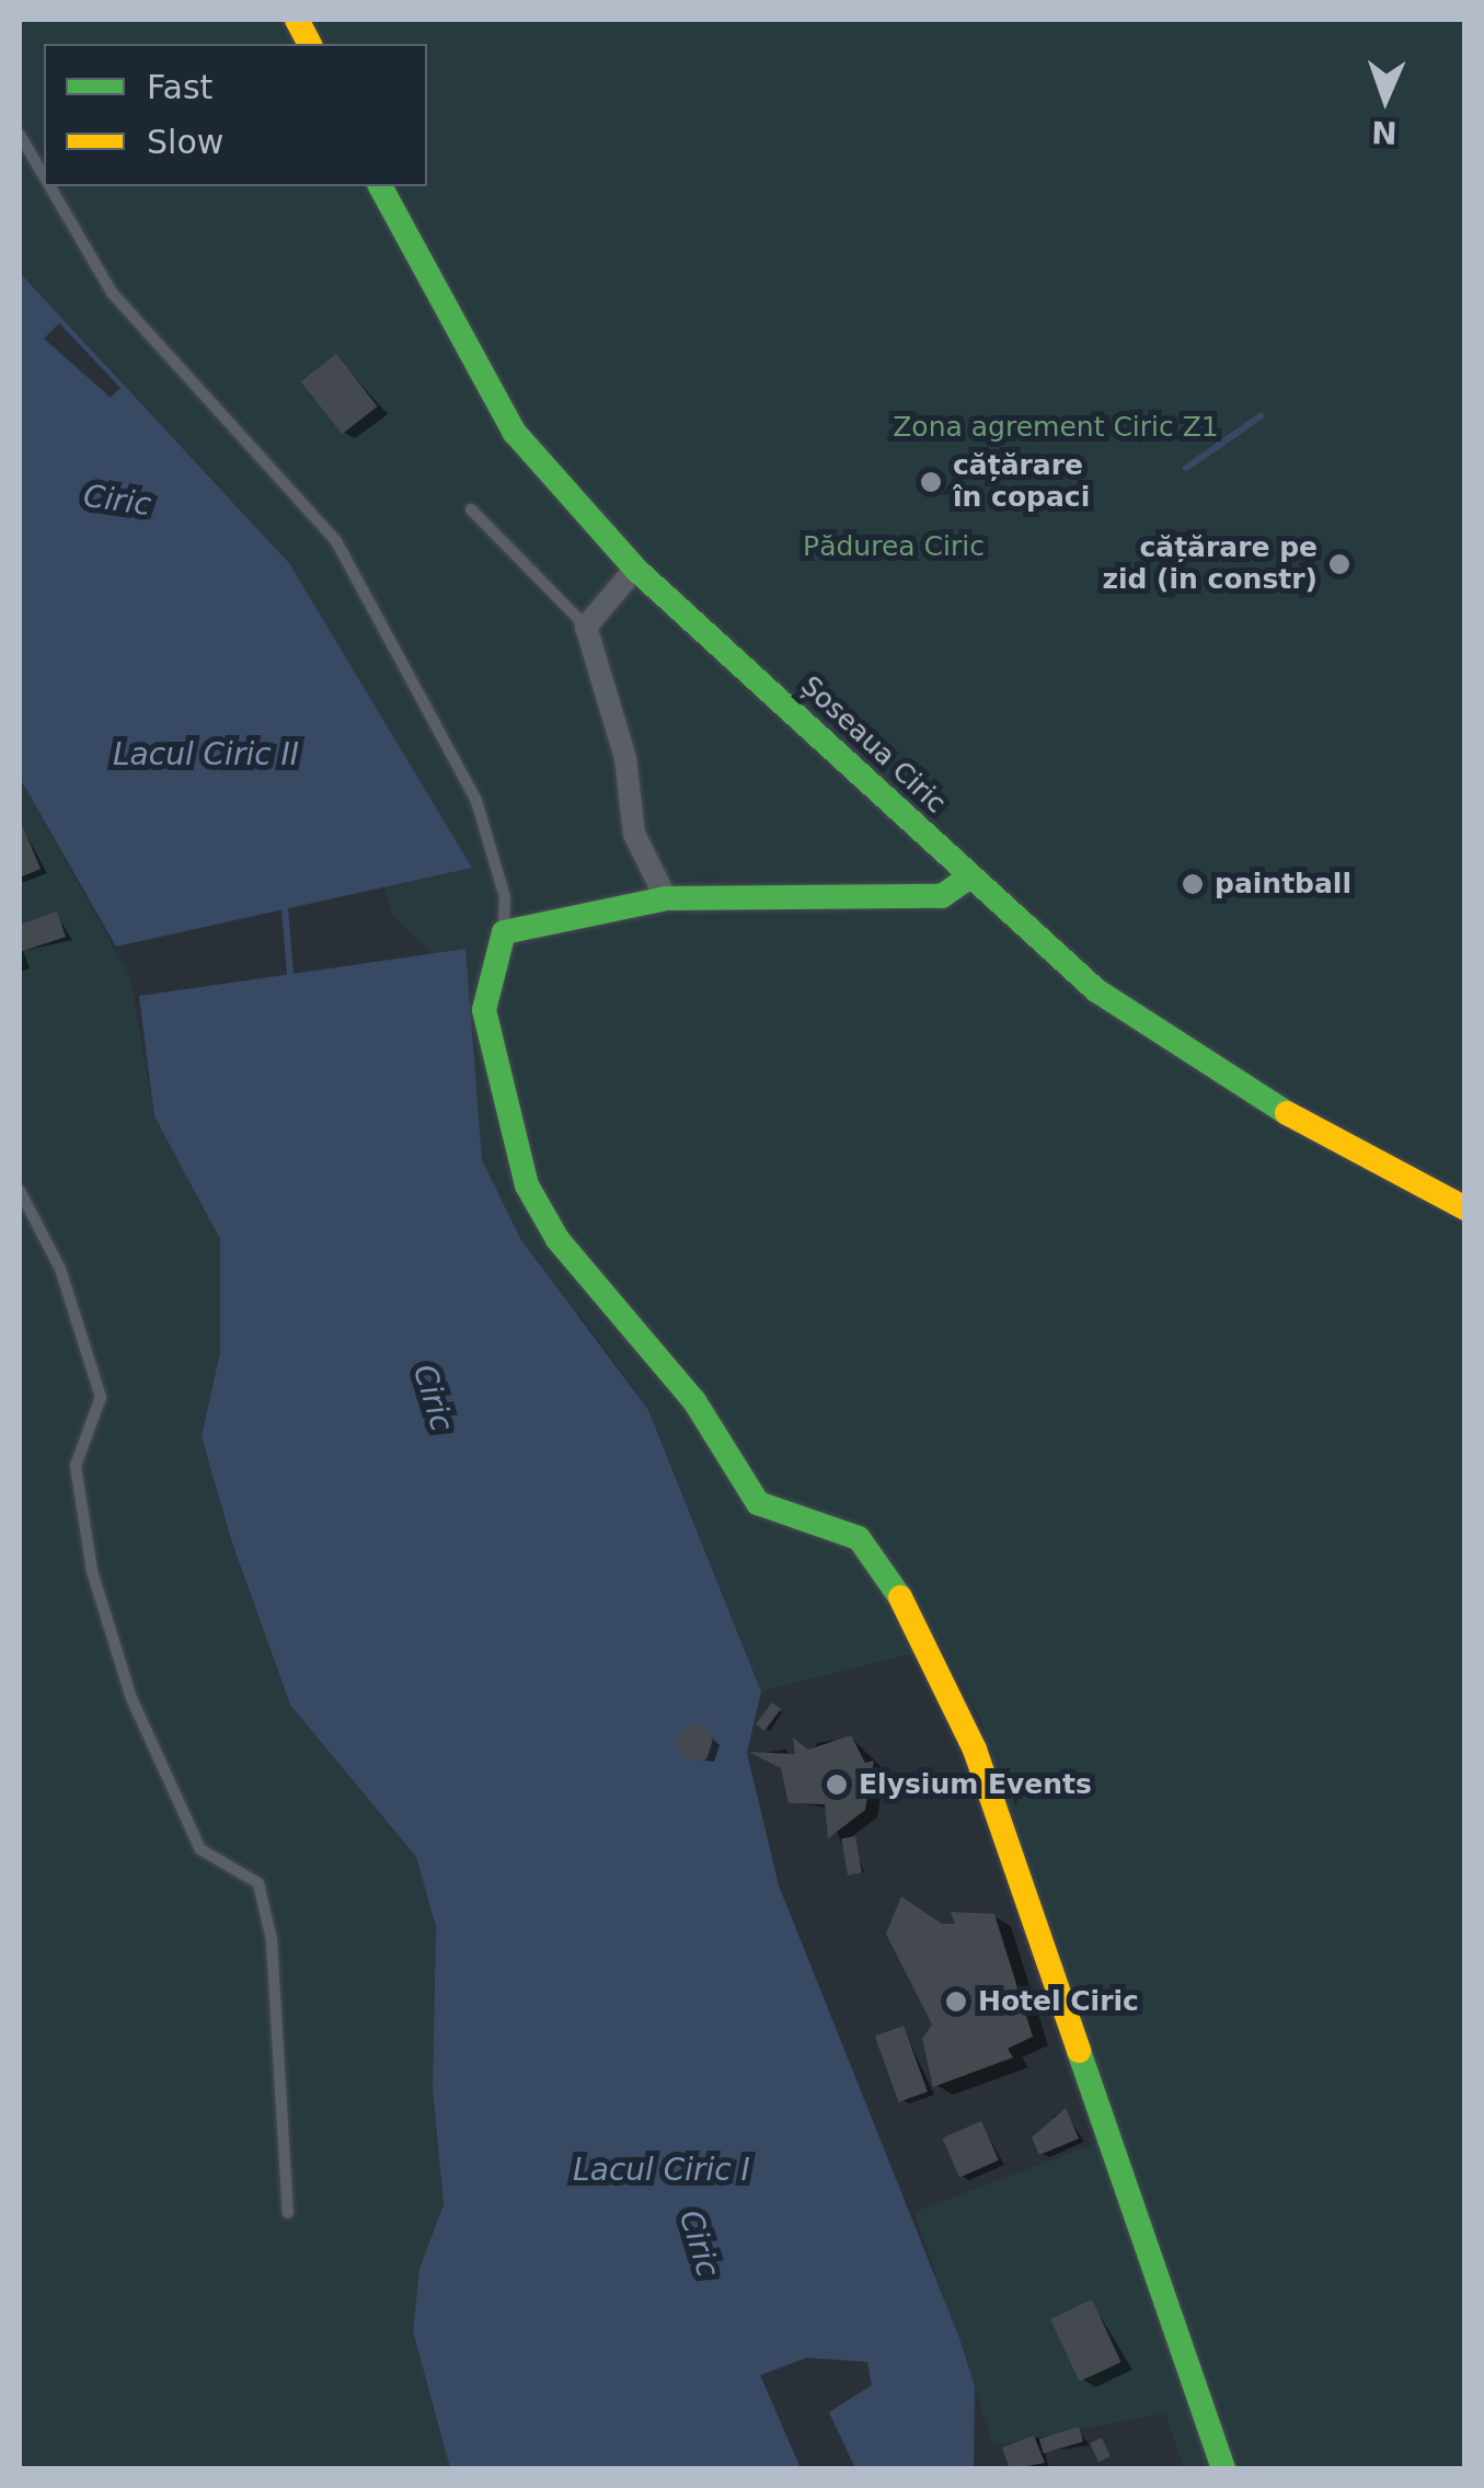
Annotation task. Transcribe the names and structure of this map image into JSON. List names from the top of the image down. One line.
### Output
{"streets":{"street":["Șoseaua Ciric"]},"water":["Ciric","Lacul Ciric II","Lacul Ciric I"],"parks":["Zona agrement Ciric Z1","Pădurea Ciric"],"places":["cățărare în copaci","cățărare pe zid (in constr)","paintball","Elysium Events","Hotel Ciric"],"legend":["Fast","Slow"],"north":"bottom"}
